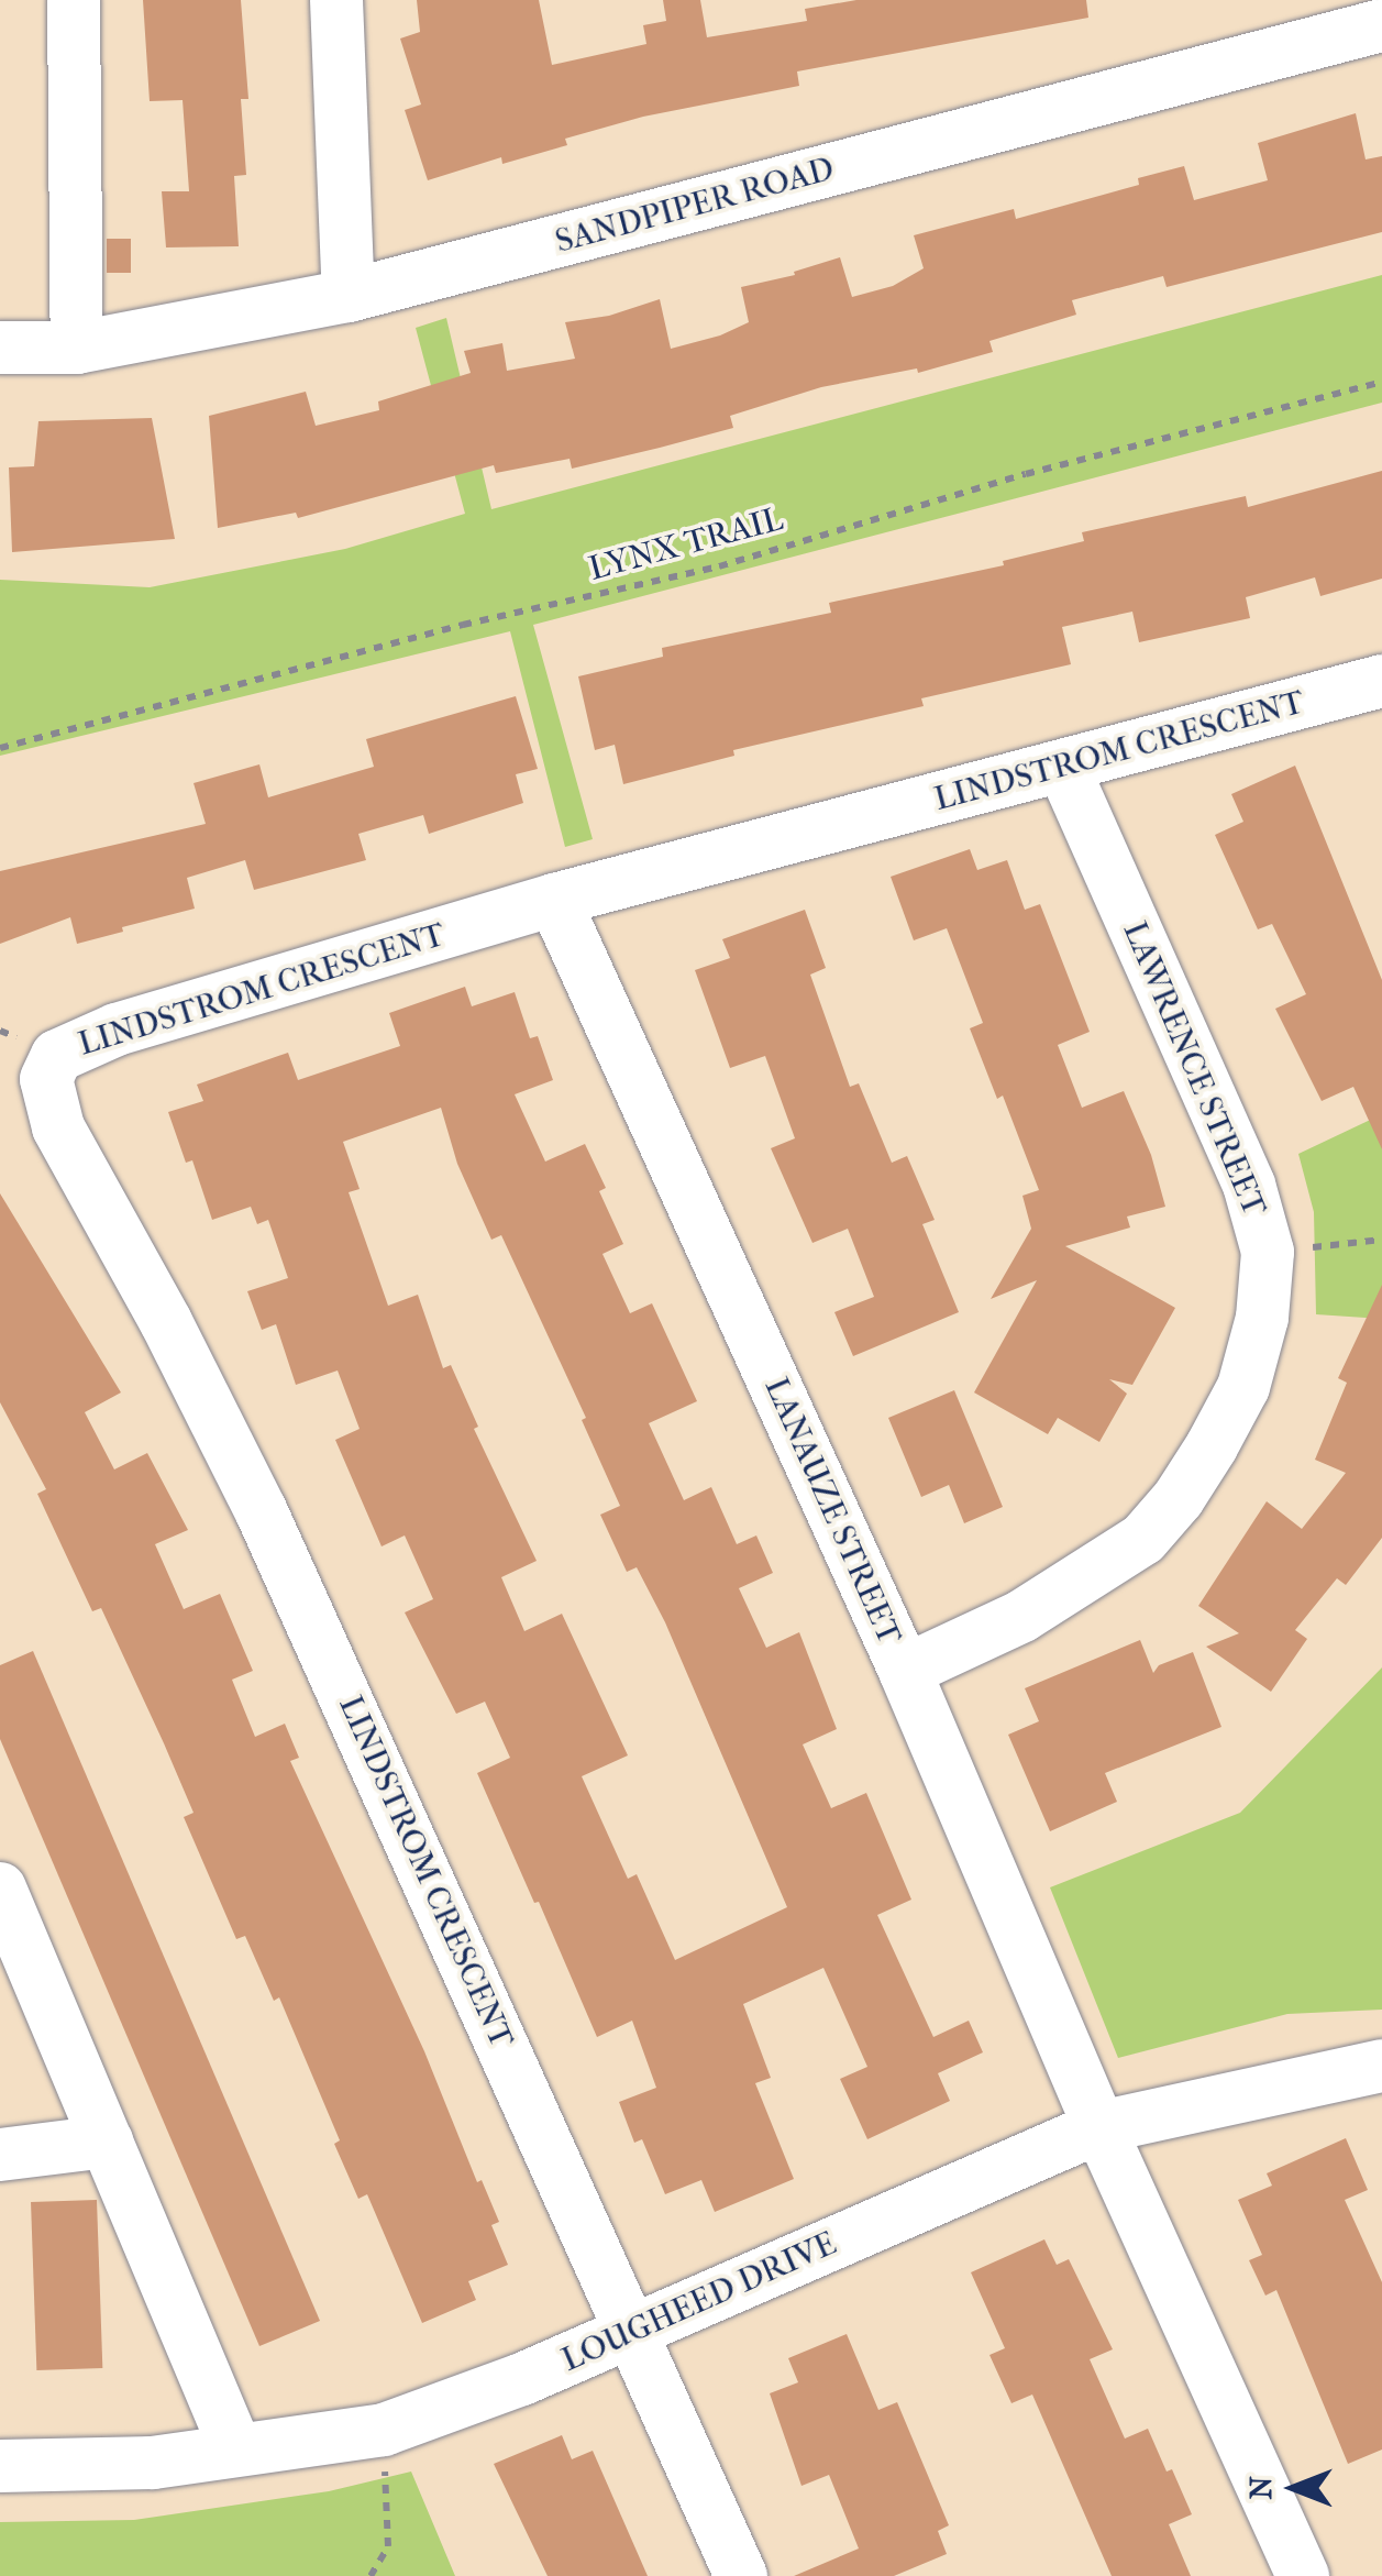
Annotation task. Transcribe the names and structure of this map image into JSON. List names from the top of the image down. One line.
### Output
{"streets":{"street":["SANDPIPER ROAD","LINDSTROM CRESCENT","LAWRENCE STREET","LANAUZE STREET","LOUGHEED DRIVE"],"path":["LYNX TRAIL"]},"crossings":[["LINDSTROM CRESCENT","LAWRENCE STREET"],["LINDSTROM CRESCENT","LANAUZE STREET"],["LINDSTROM CRESCENT","LOUGHEED DRIVE"],["LAWRENCE STREET","LANAUZE STREET"],["LANAUZE STREET","LOUGHEED DRIVE"]],"north":"left"}
